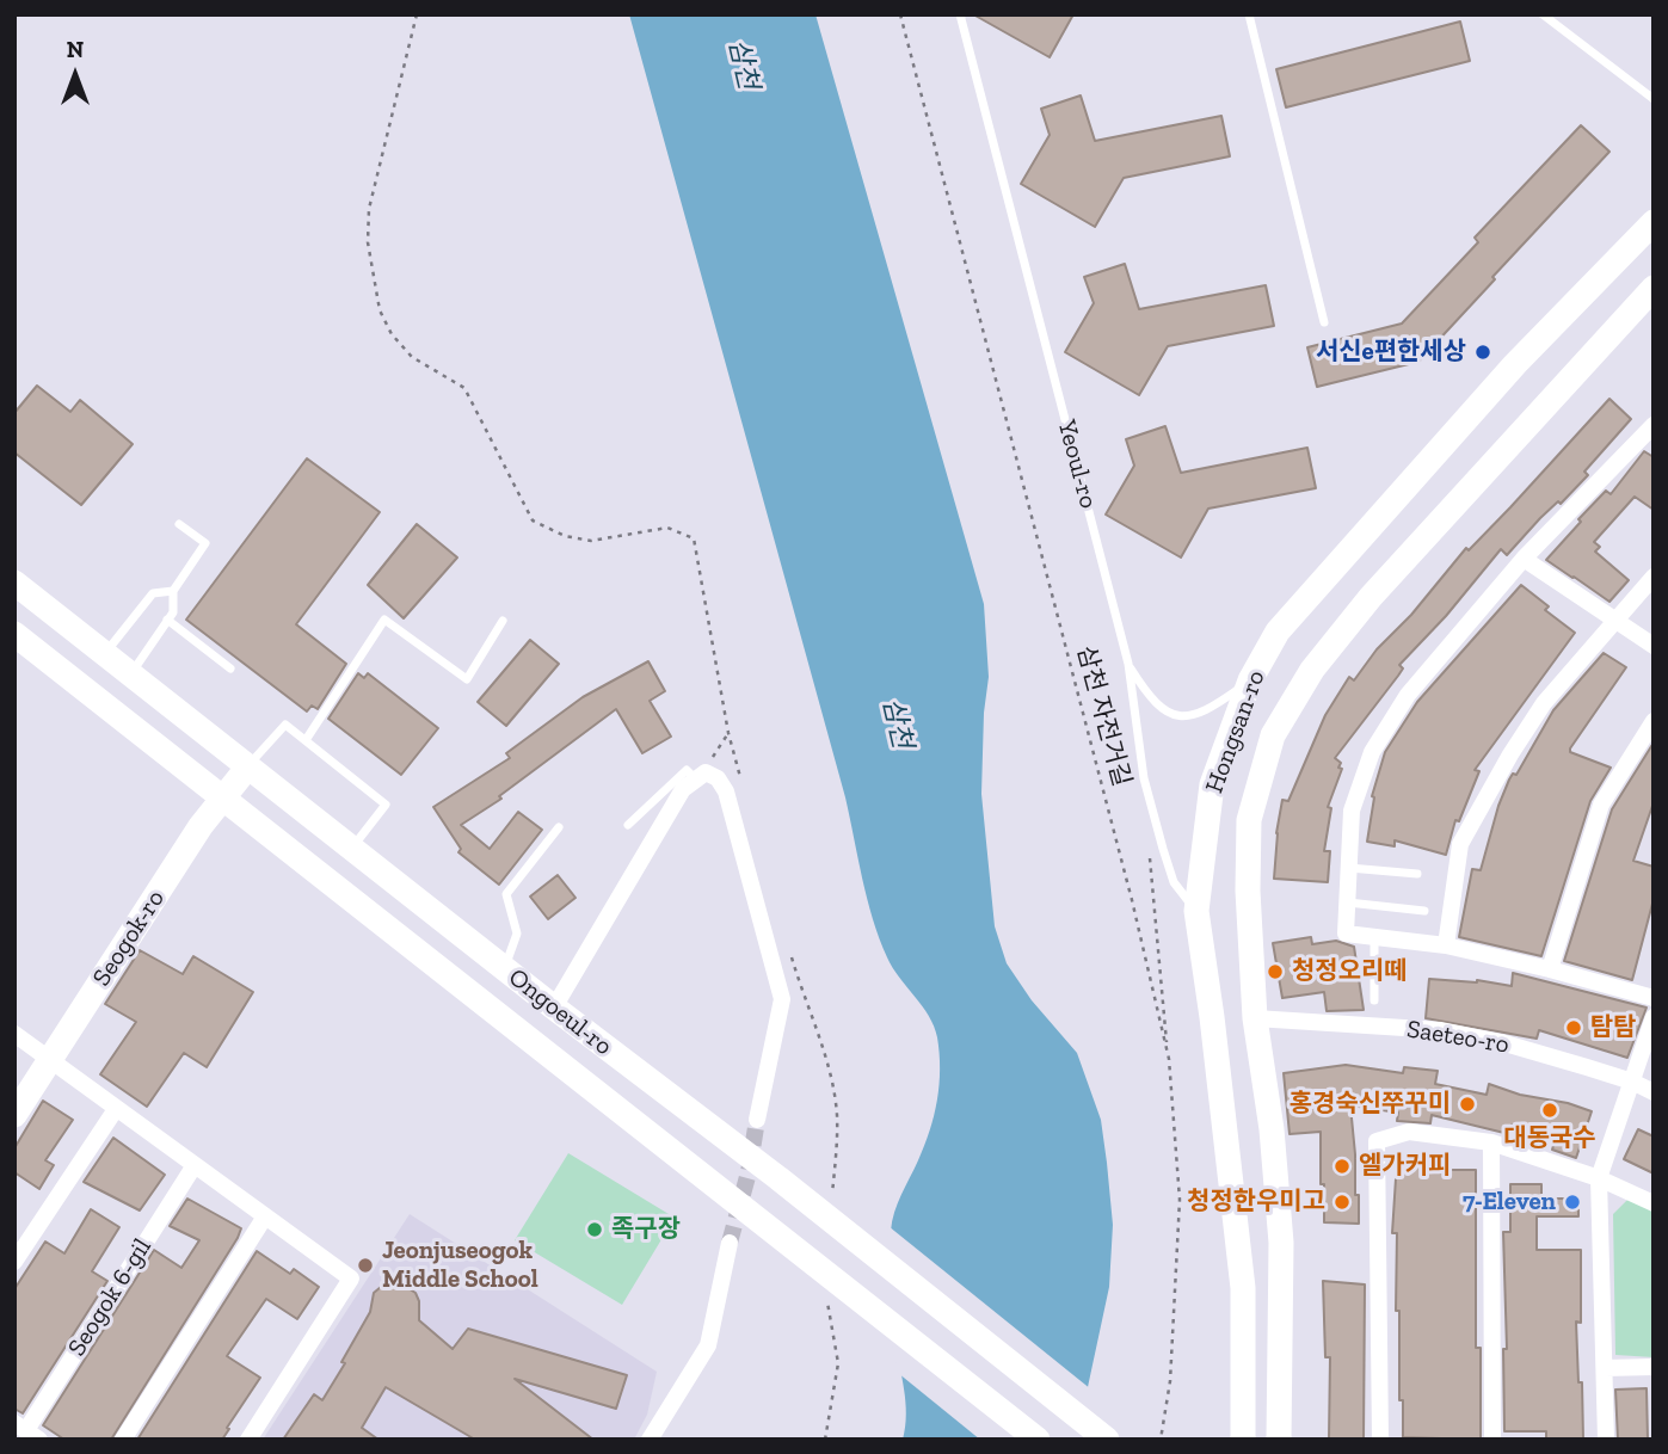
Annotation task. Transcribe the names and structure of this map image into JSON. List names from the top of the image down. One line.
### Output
{"streets":{"street":["Hongsan-ro","Seogok-ro","Ongoeul-ro","Saeteo-ro","Seogok 6-gil"],"lane":["Yeoul-ro"],"path":["삼천 자전거길"]},"crossings":[["Yeoul-ro","Hongsan-ro"],["Hongsan-ro","Saeteo-ro"],["Seogok-ro","Ongoeul-ro"]],"water":["삼천"],"places":["서신e편한세상","청정오리떼","탐탐","홍경숙신쭈꾸미","대동국수","엘가커피","청정한우미고","7-Eleven","족구장","Jeonjuseogok Middle School"],"north":"top"}
